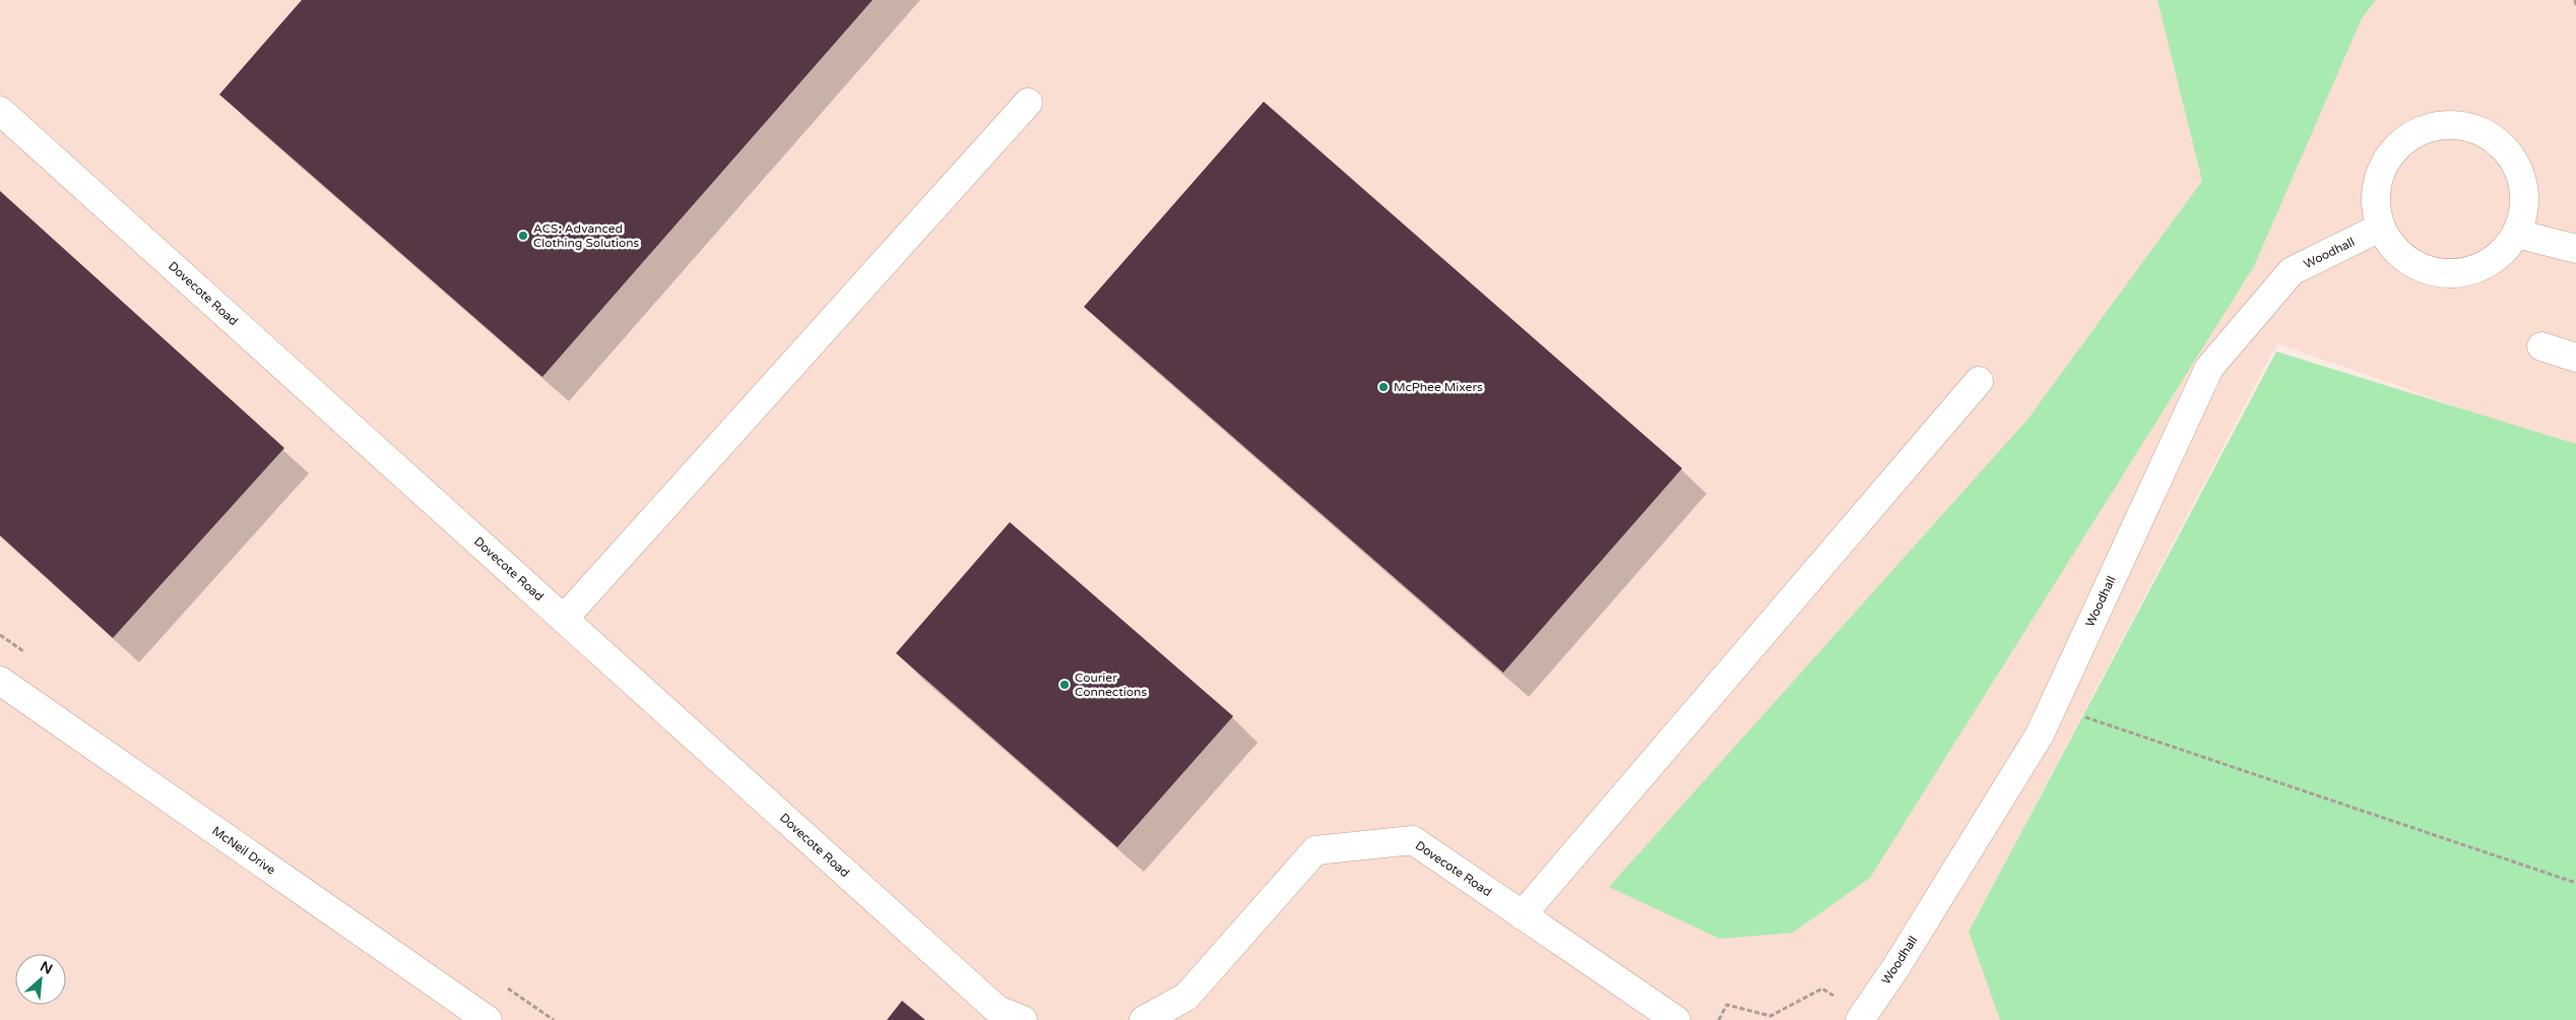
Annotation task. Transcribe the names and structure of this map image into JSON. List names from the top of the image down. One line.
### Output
{"streets":{"street":["Woodhall","Dovecote Road","McNeil Drive"]},"places":["ACS: Advanced Clothing Solutions","McPhee Mixers","Courier Connections"],"north":"top right"}
